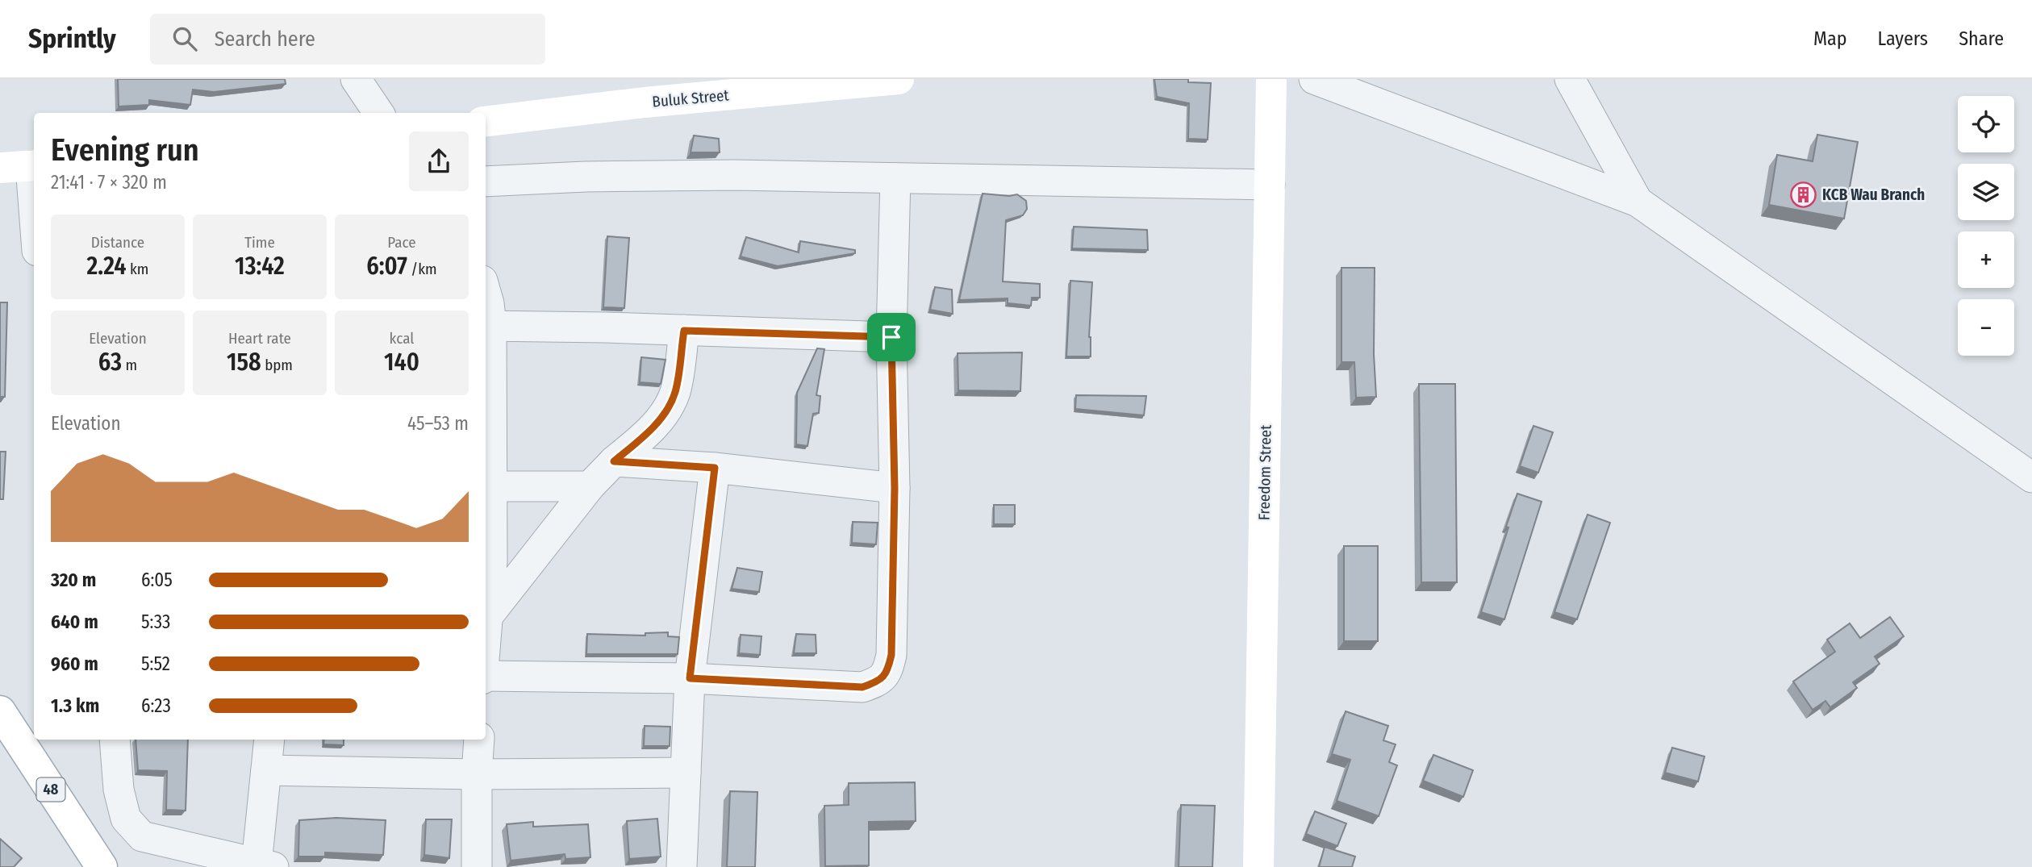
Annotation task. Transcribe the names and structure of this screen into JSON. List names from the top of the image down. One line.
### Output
{"streets":{"street":["Buluk Street","Freedom Street","48"]},"places":{"building":["KCB Wau Branch"]},"page":{"header":"Sprintly","search":"Search here","nav":["Map","Layers","Share"],"map_buttons":["+","−"],"heading":["Evening run","21:41 · 7 × 320 m"],"stats":[["Distance","2.24 km"],["Time","13:42"],["Pace","6:07 /km"],["Elevation","63 m"],["Heart rate","158 bpm"],["kcal","140"]],"chart":["Elevation","45–53 m"],"list":[{"name":"320 m","note":"6:05"},{"name":"640 m","note":"5:33"},{"name":"960 m","note":"5:52"},{"name":"1.3 km","note":"6:23"}]}}
